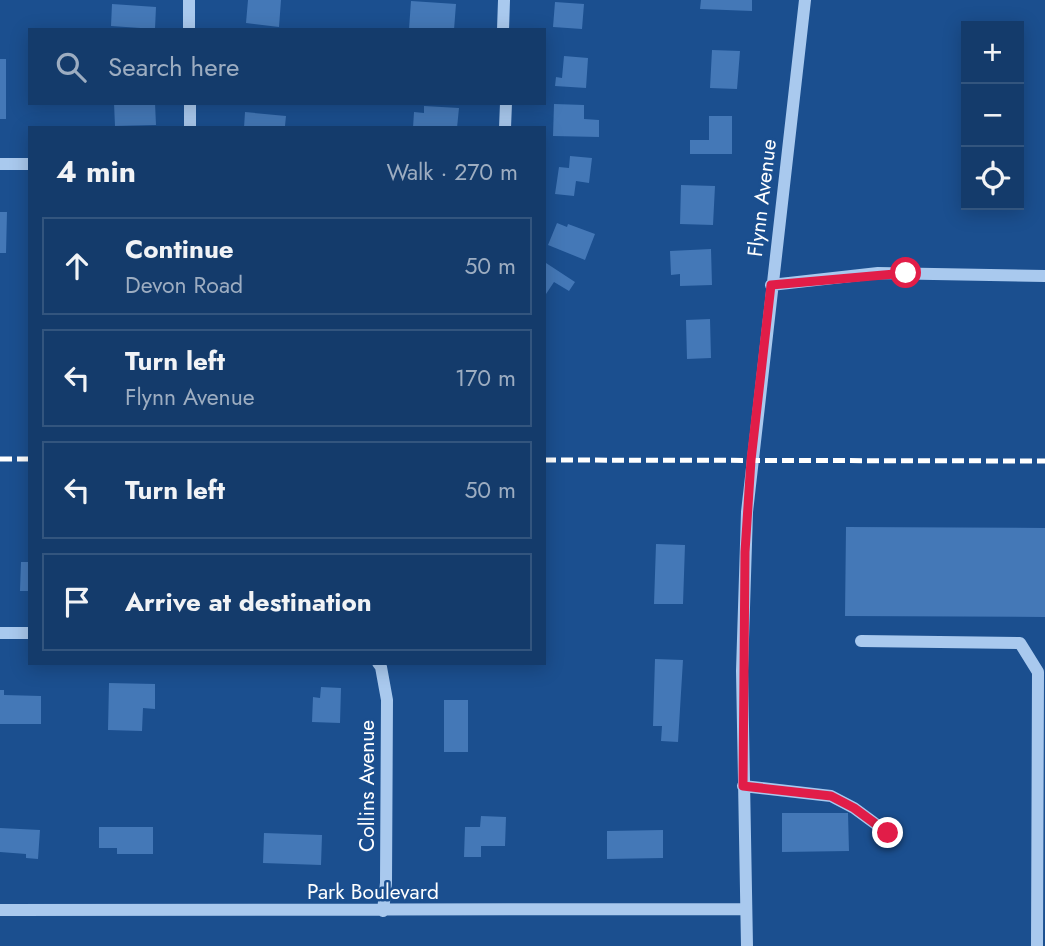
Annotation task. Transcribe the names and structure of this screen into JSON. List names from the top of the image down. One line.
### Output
{"streets":{"street":["Flynn Avenue","Collins Avenue","Park Boulevard"]},"crossings":[["Flynn Avenue","Park Boulevard"],["Collins Avenue","Park Boulevard"]],"page":{"map_buttons":["+","−"],"search":"Search here","heading":["4 min","Walk · 270 m"],"list":[["Continue","Devon Road","50 m"],["Turn left","Flynn Avenue","170 m"],["Turn left","50 m"],"Arrive at destination"]}}
